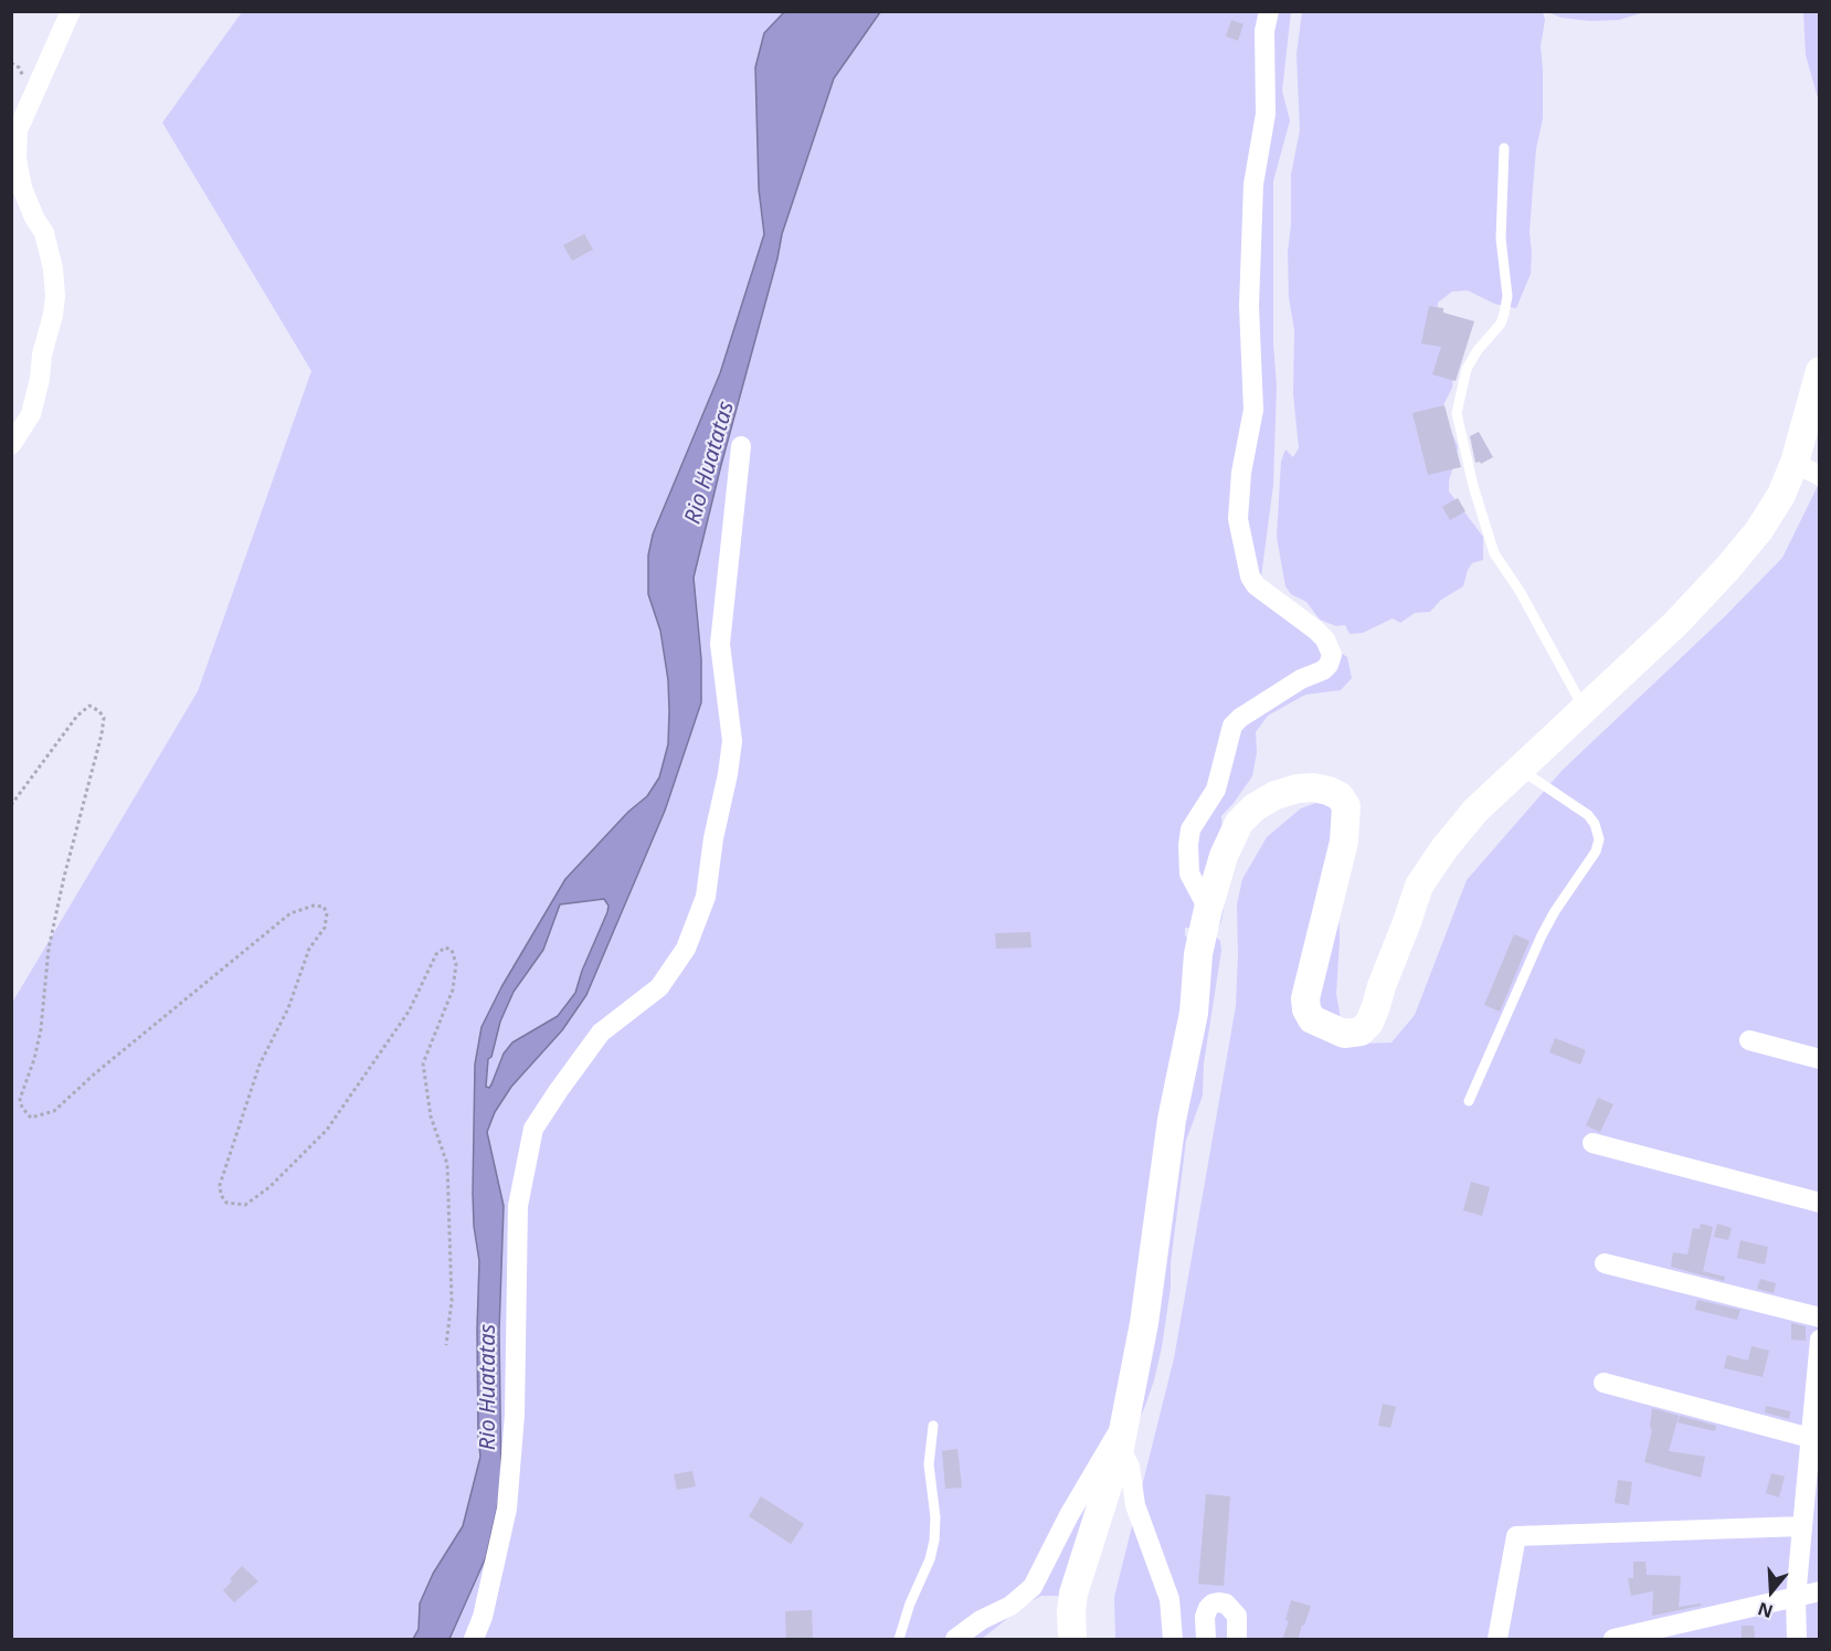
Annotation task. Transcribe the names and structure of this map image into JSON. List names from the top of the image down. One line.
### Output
{"water":["Rio Huatatas"],"north":"bottom"}
